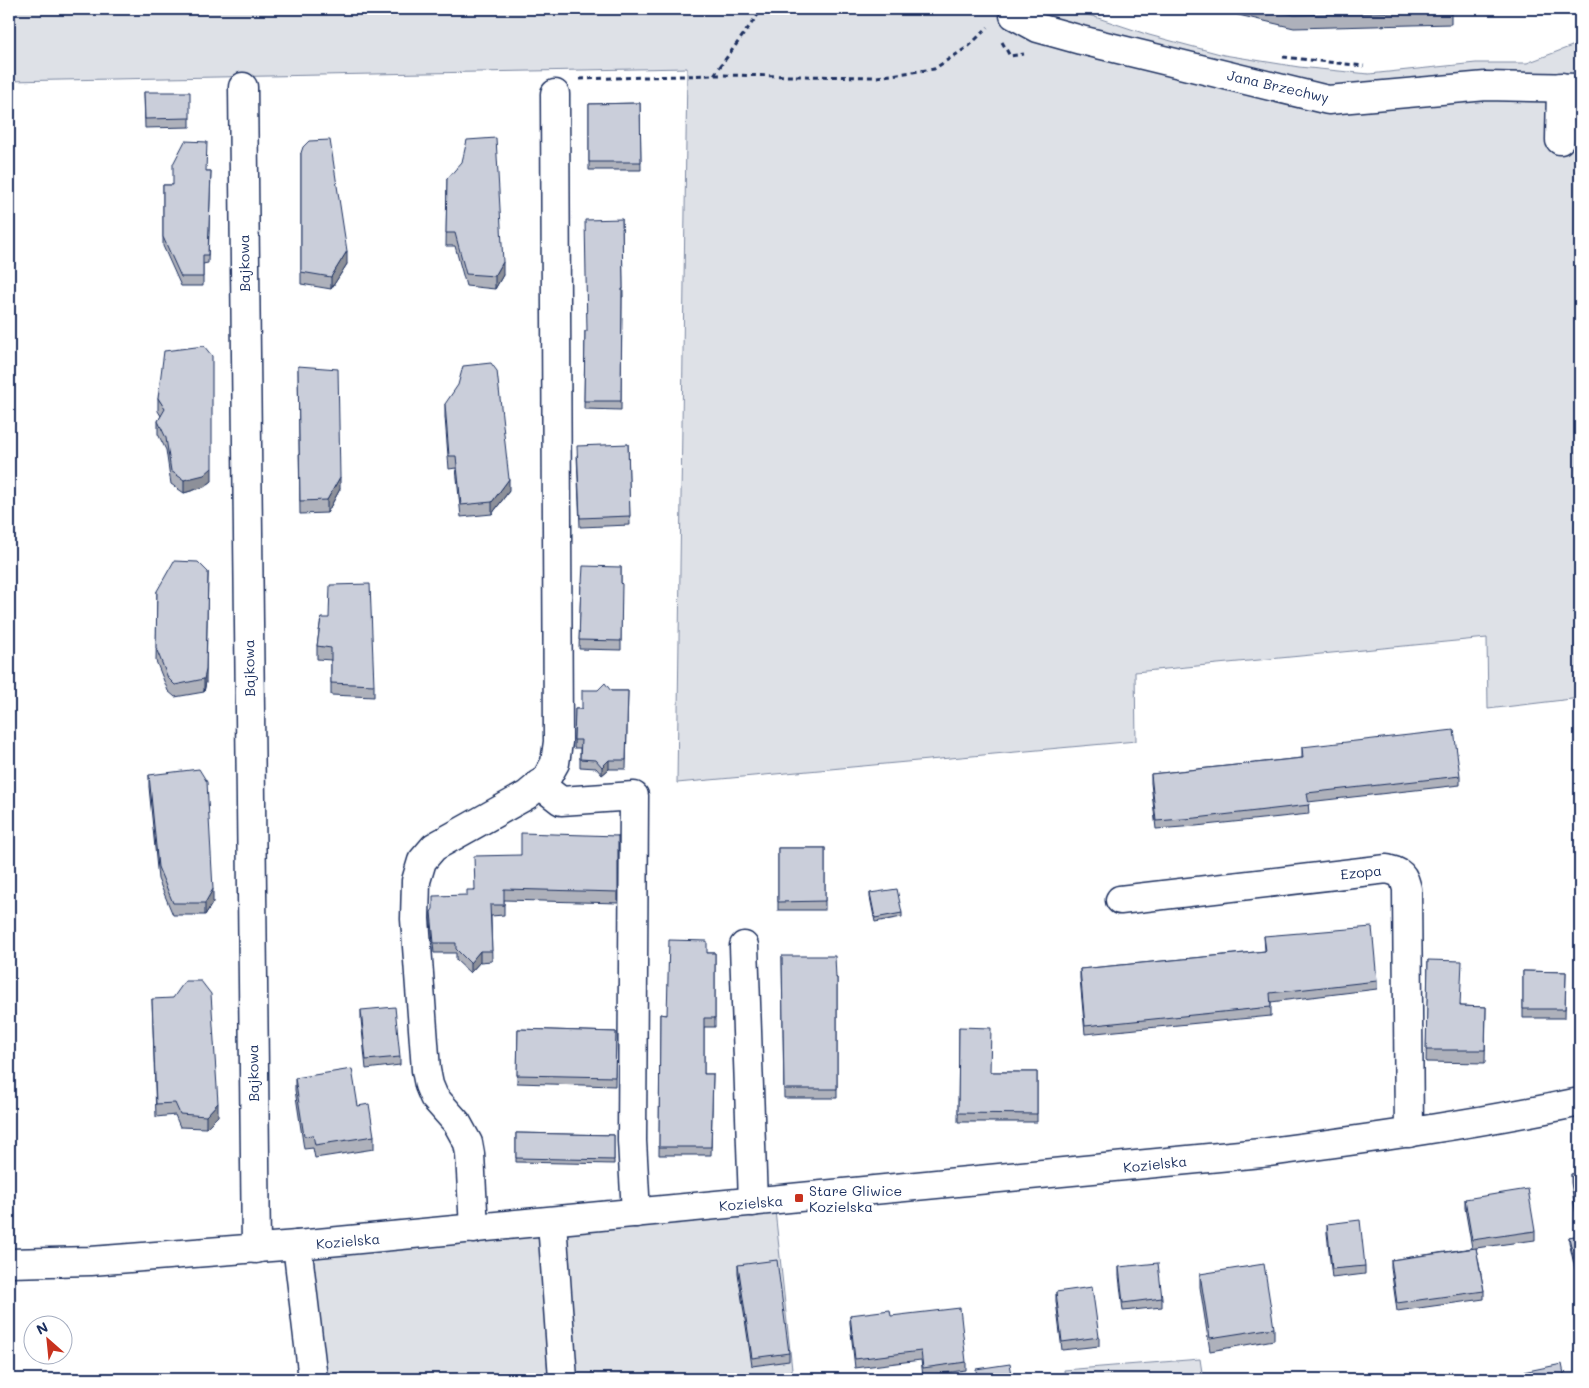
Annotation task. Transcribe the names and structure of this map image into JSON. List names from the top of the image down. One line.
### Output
{"streets":{"street":["Jana Brzechwy","Bajkowa","Ezopa","Kozielska"]},"crossings":[["Bajkowa","Kozielska"],["Ezopa","Kozielska"]],"places":{"transit":["Stare Gliwice Kozielska"]},"north":"top left"}
